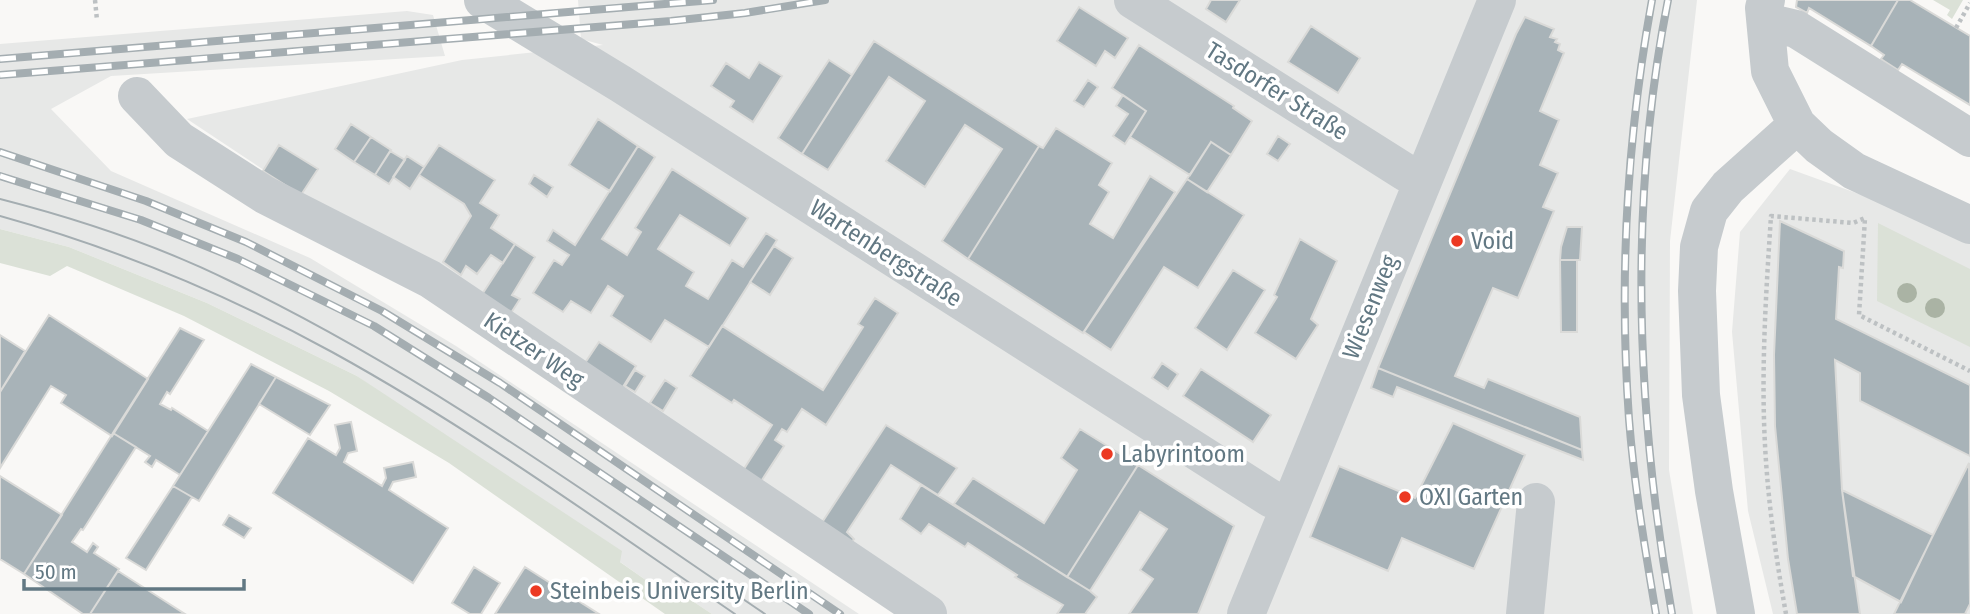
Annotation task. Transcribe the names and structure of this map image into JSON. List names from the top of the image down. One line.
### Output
{"streets":{"street":["Tasdorfer Straße","Wartenbergstraße","Wiesenweg","Kietzer Weg"]},"crossings":[["Tasdorfer Straße","Wiesenweg"],["Wartenbergstraße","Wiesenweg"]],"places":["Void","Labyrintoom","OXI Garten","Steinbeis University Berlin"],"scale_bar":"50 m"}
